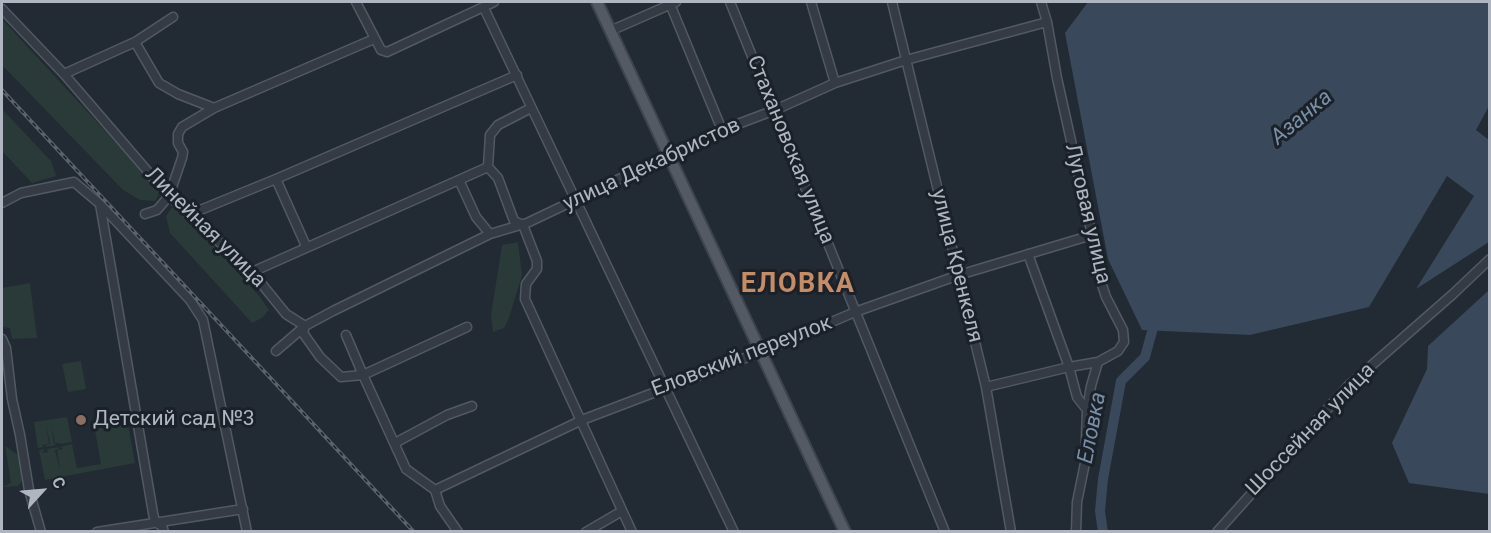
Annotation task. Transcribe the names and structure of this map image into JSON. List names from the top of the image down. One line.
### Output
{"streets":{"street":["Стахановская улица","улица Декабристов","Луговая улица","Линейная улица","улица Кренкеля","Еловский переулок","Шоссейная улица"]},"crossings":[["Стахановская улица","улица Декабристов"],["Стахановская улица","Еловский переулок"],["улица Декабристов","Луговая улица"],["улица Декабристов","Линейная улица"],["улица Декабристов","улица Кренкеля"],["Луговая улица","Еловский переулок"],["улица Кренкеля","Еловский переулок"]],"districts":["ЕЛОВКА"],"water":["Азанка","Еловка"],"places":["Детский сад №3"],"north":"top right"}
